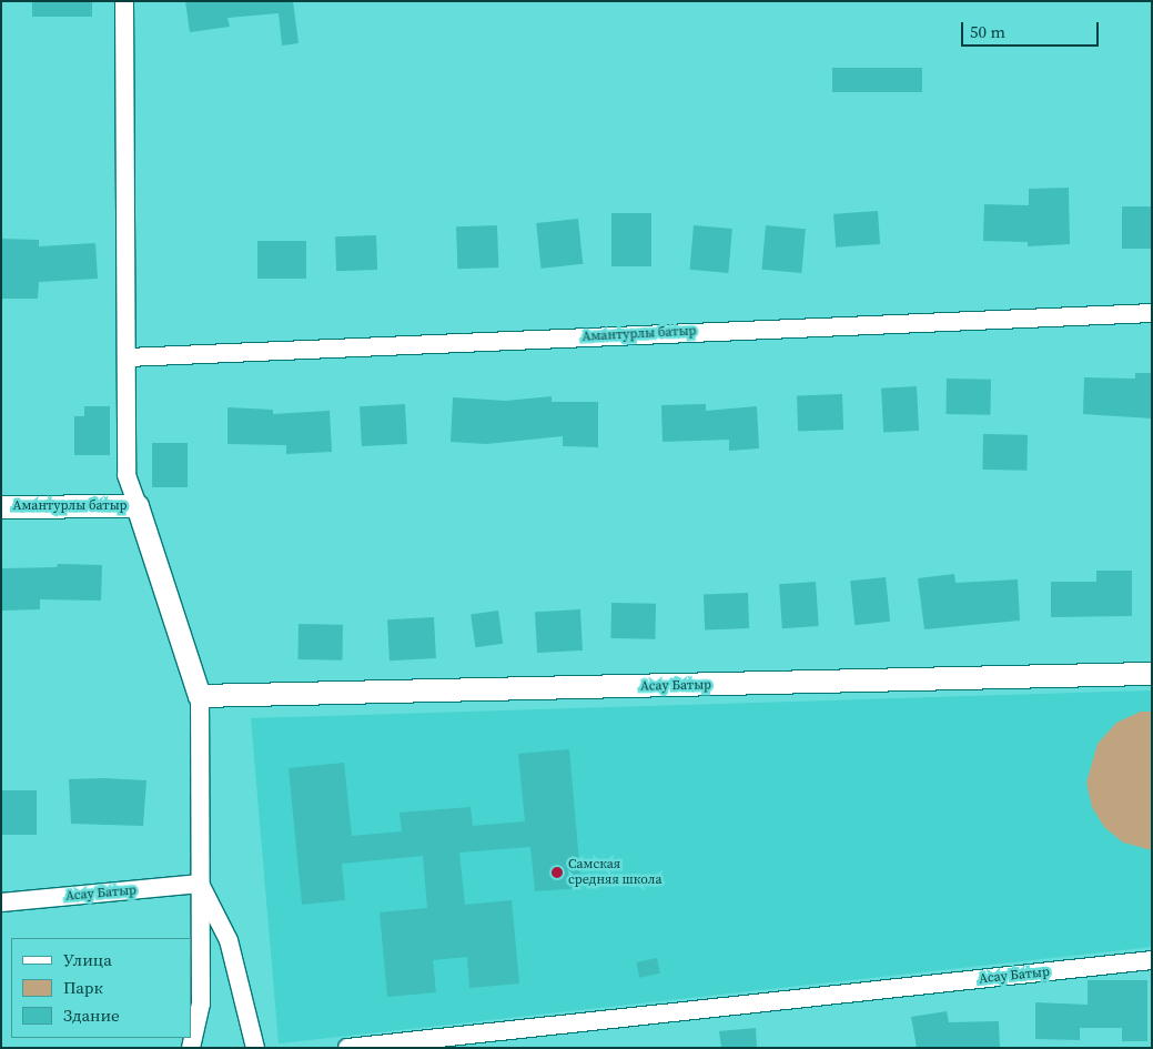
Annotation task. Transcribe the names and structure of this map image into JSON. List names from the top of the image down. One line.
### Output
{"streets":{"street":["Амантурлы батыр","Асау Батыр"]},"places":["Самская средняя школа"],"legend":["Улица","Парк","Здание"],"scale_bar":"50 m"}
